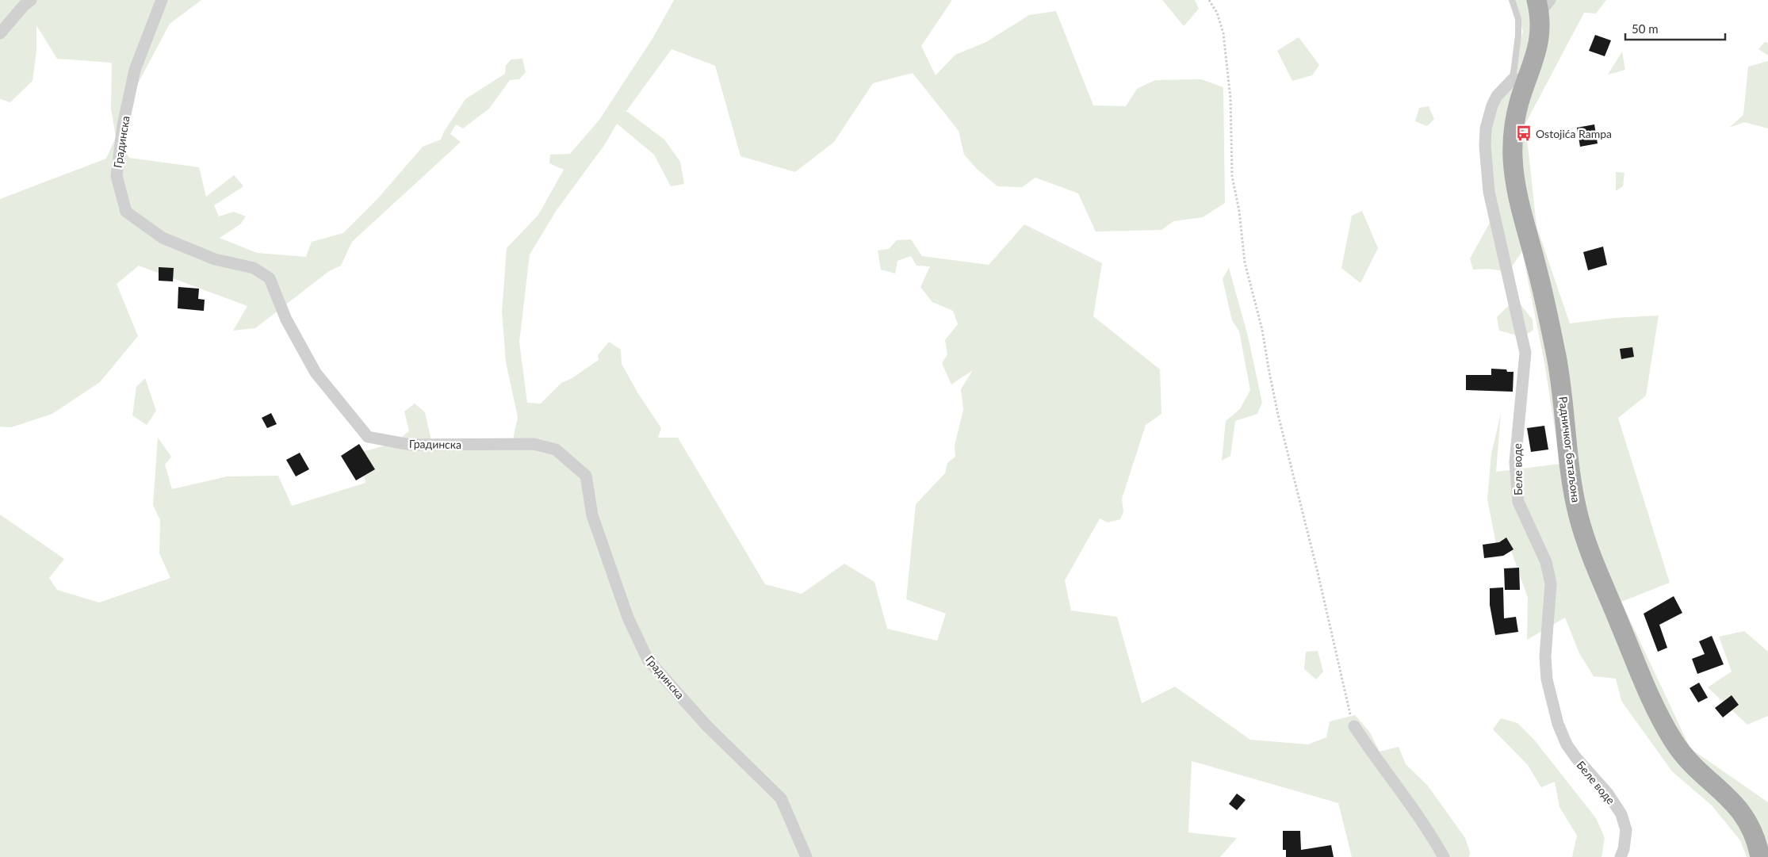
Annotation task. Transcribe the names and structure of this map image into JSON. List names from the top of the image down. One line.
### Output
{"streets":{"main road":["Радничког батаљона"],"street":["Градинска","Беле воде"]},"crossings":[["Радничког батаљона","Беле воде"]],"places":{"bus stop":["Ostojića Rampa"]},"scale_bar":"50 m"}
